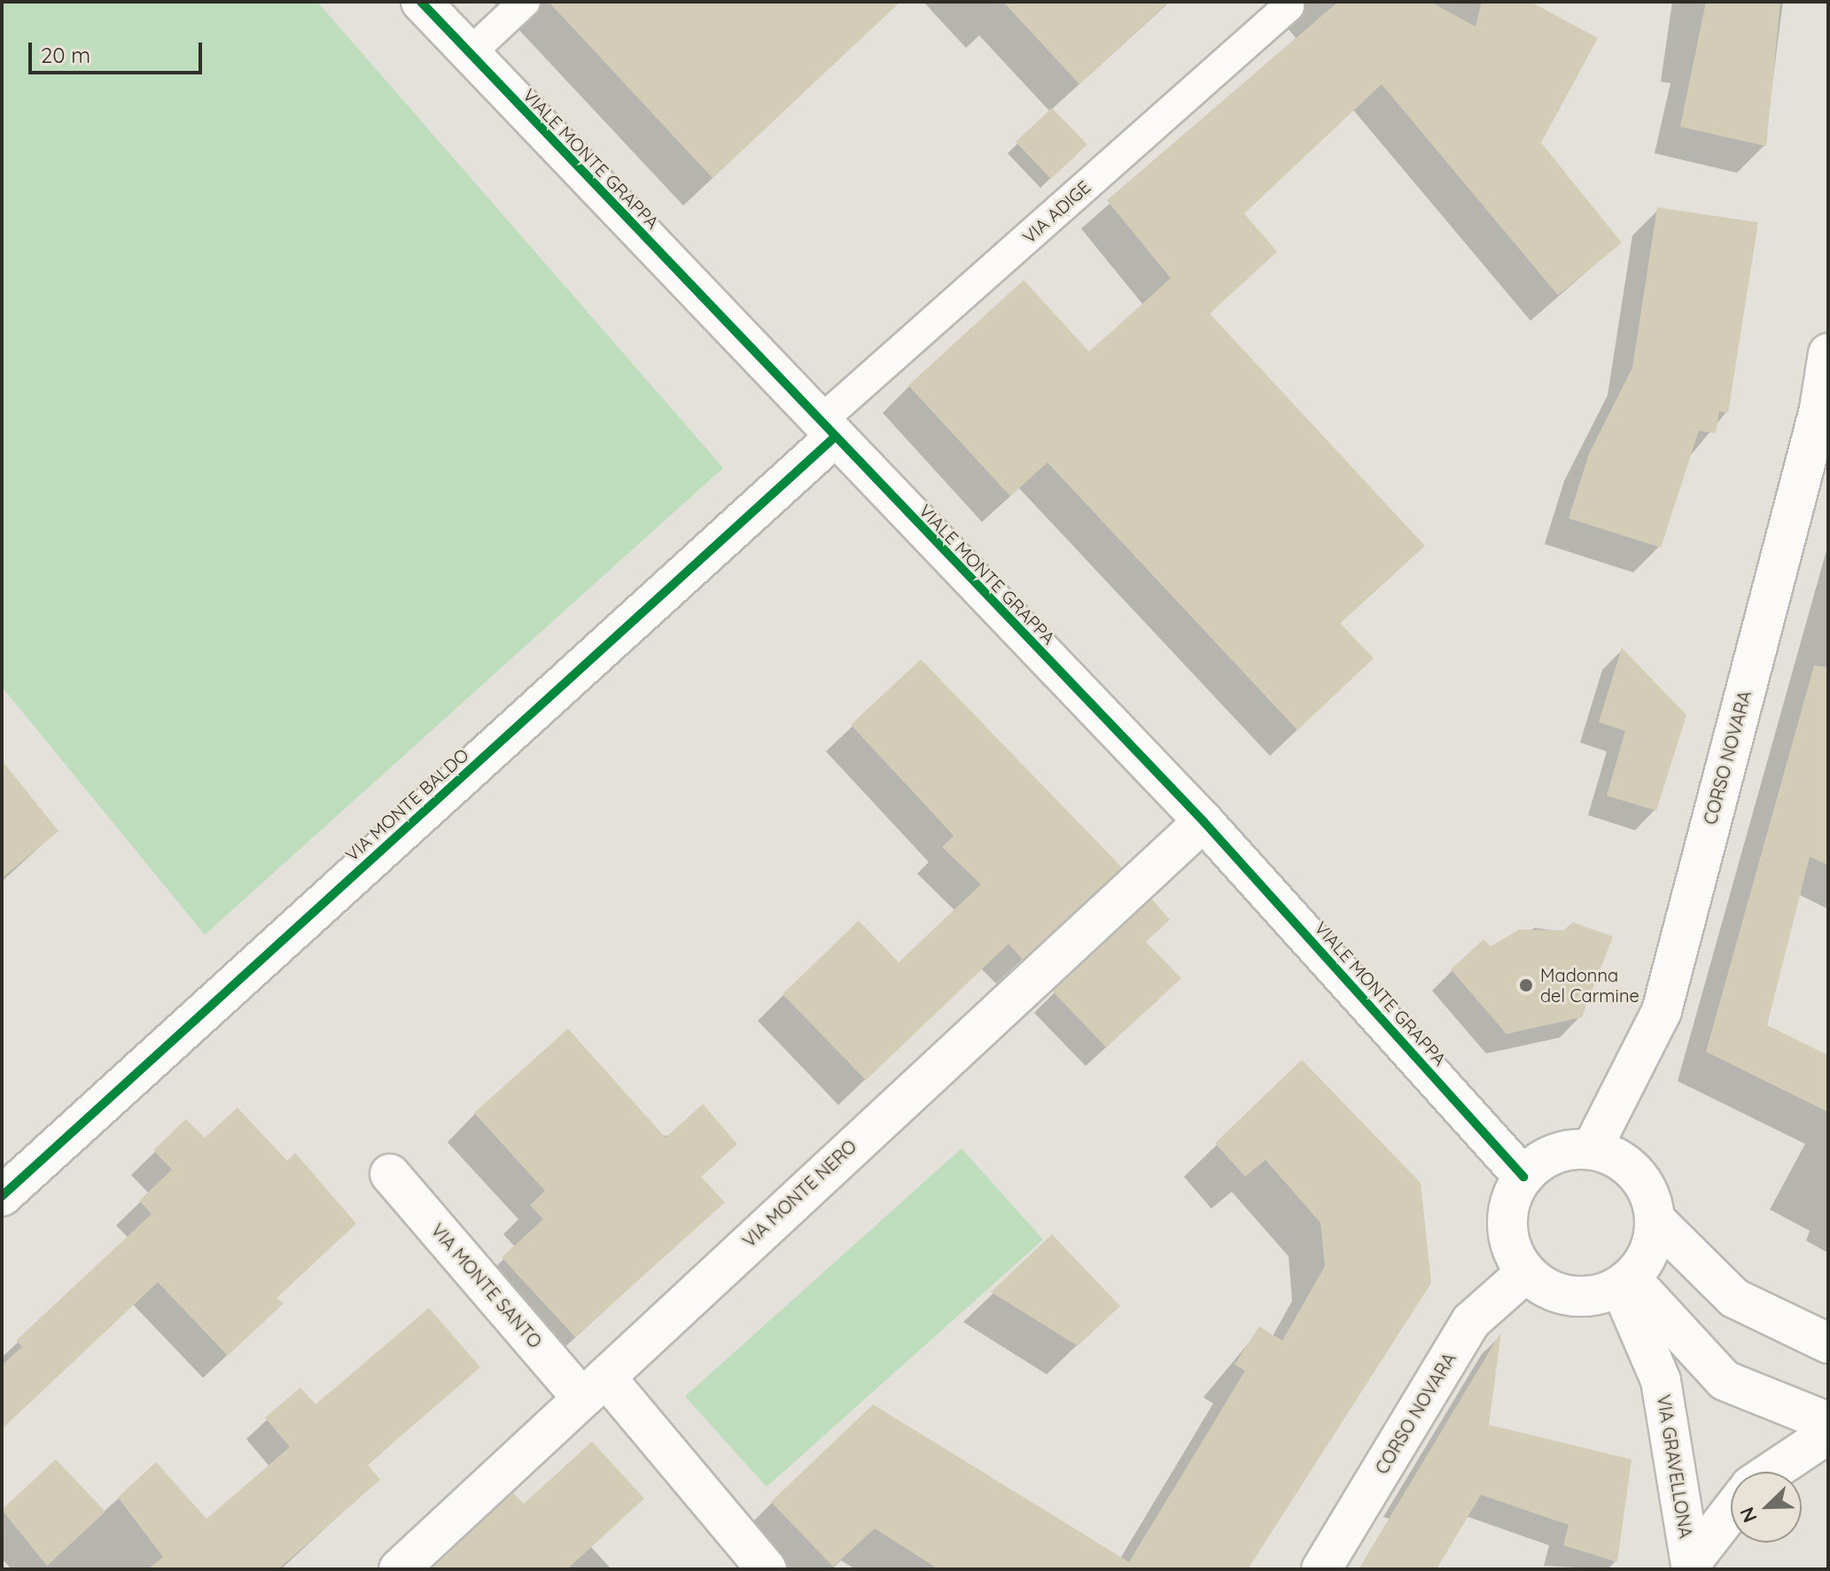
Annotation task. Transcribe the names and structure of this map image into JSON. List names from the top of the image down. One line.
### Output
{"streets":{"street":["VIALE MONTE GRAPPA","CORSO NOVARA","VIA MONTE BALDO","VIA MONTE NERO","VIA MONTE SANTO","VIA GRAVELLONA"],"lane":["VIA ADIGE"]},"crossings":[["VIALE MONTE GRAPPA","VIA ADIGE"],["VIALE MONTE GRAPPA","CORSO NOVARA"],["VIALE MONTE GRAPPA","VIA MONTE BALDO"],["VIALE MONTE GRAPPA","VIA MONTE NERO"],["VIALE MONTE GRAPPA","VIA GRAVELLONA"],["VIA ADIGE","VIA MONTE BALDO"],["CORSO NOVARA","VIA GRAVELLONA"],["VIA MONTE NERO","VIA MONTE SANTO"]],"places":["Madonna del Carmine"],"scale_bar":"20 m","north":"bottom left"}
